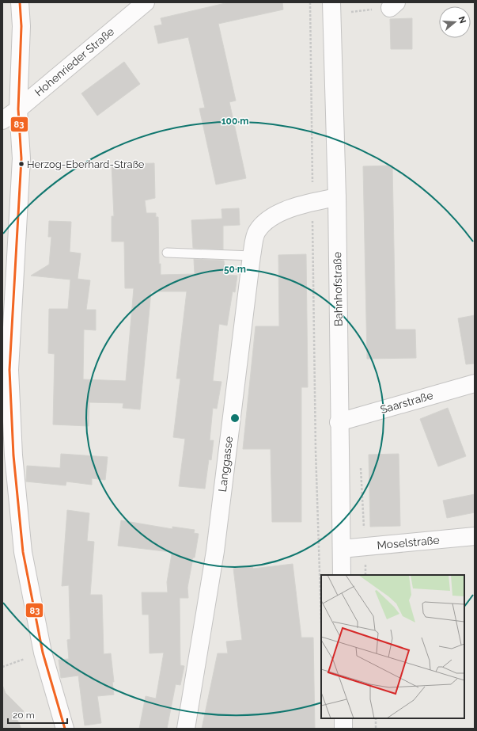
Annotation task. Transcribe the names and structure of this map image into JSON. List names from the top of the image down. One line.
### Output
{"streets":{"street":["Hohenrieder Straße","Bahnhofstraße","Saarstraße","Langgasse","Moselstraße"]},"crossings":[["Bahnhofstraße","Saarstraße"],["Bahnhofstraße","Langgasse"],["Bahnhofstraße","Moselstraße"]],"places":["Herzog-Eberhard-Straße"],"lines":["transit line 83"],"scale_bar":"20 m","north":"right","rings":["100 m","50 m"]}
